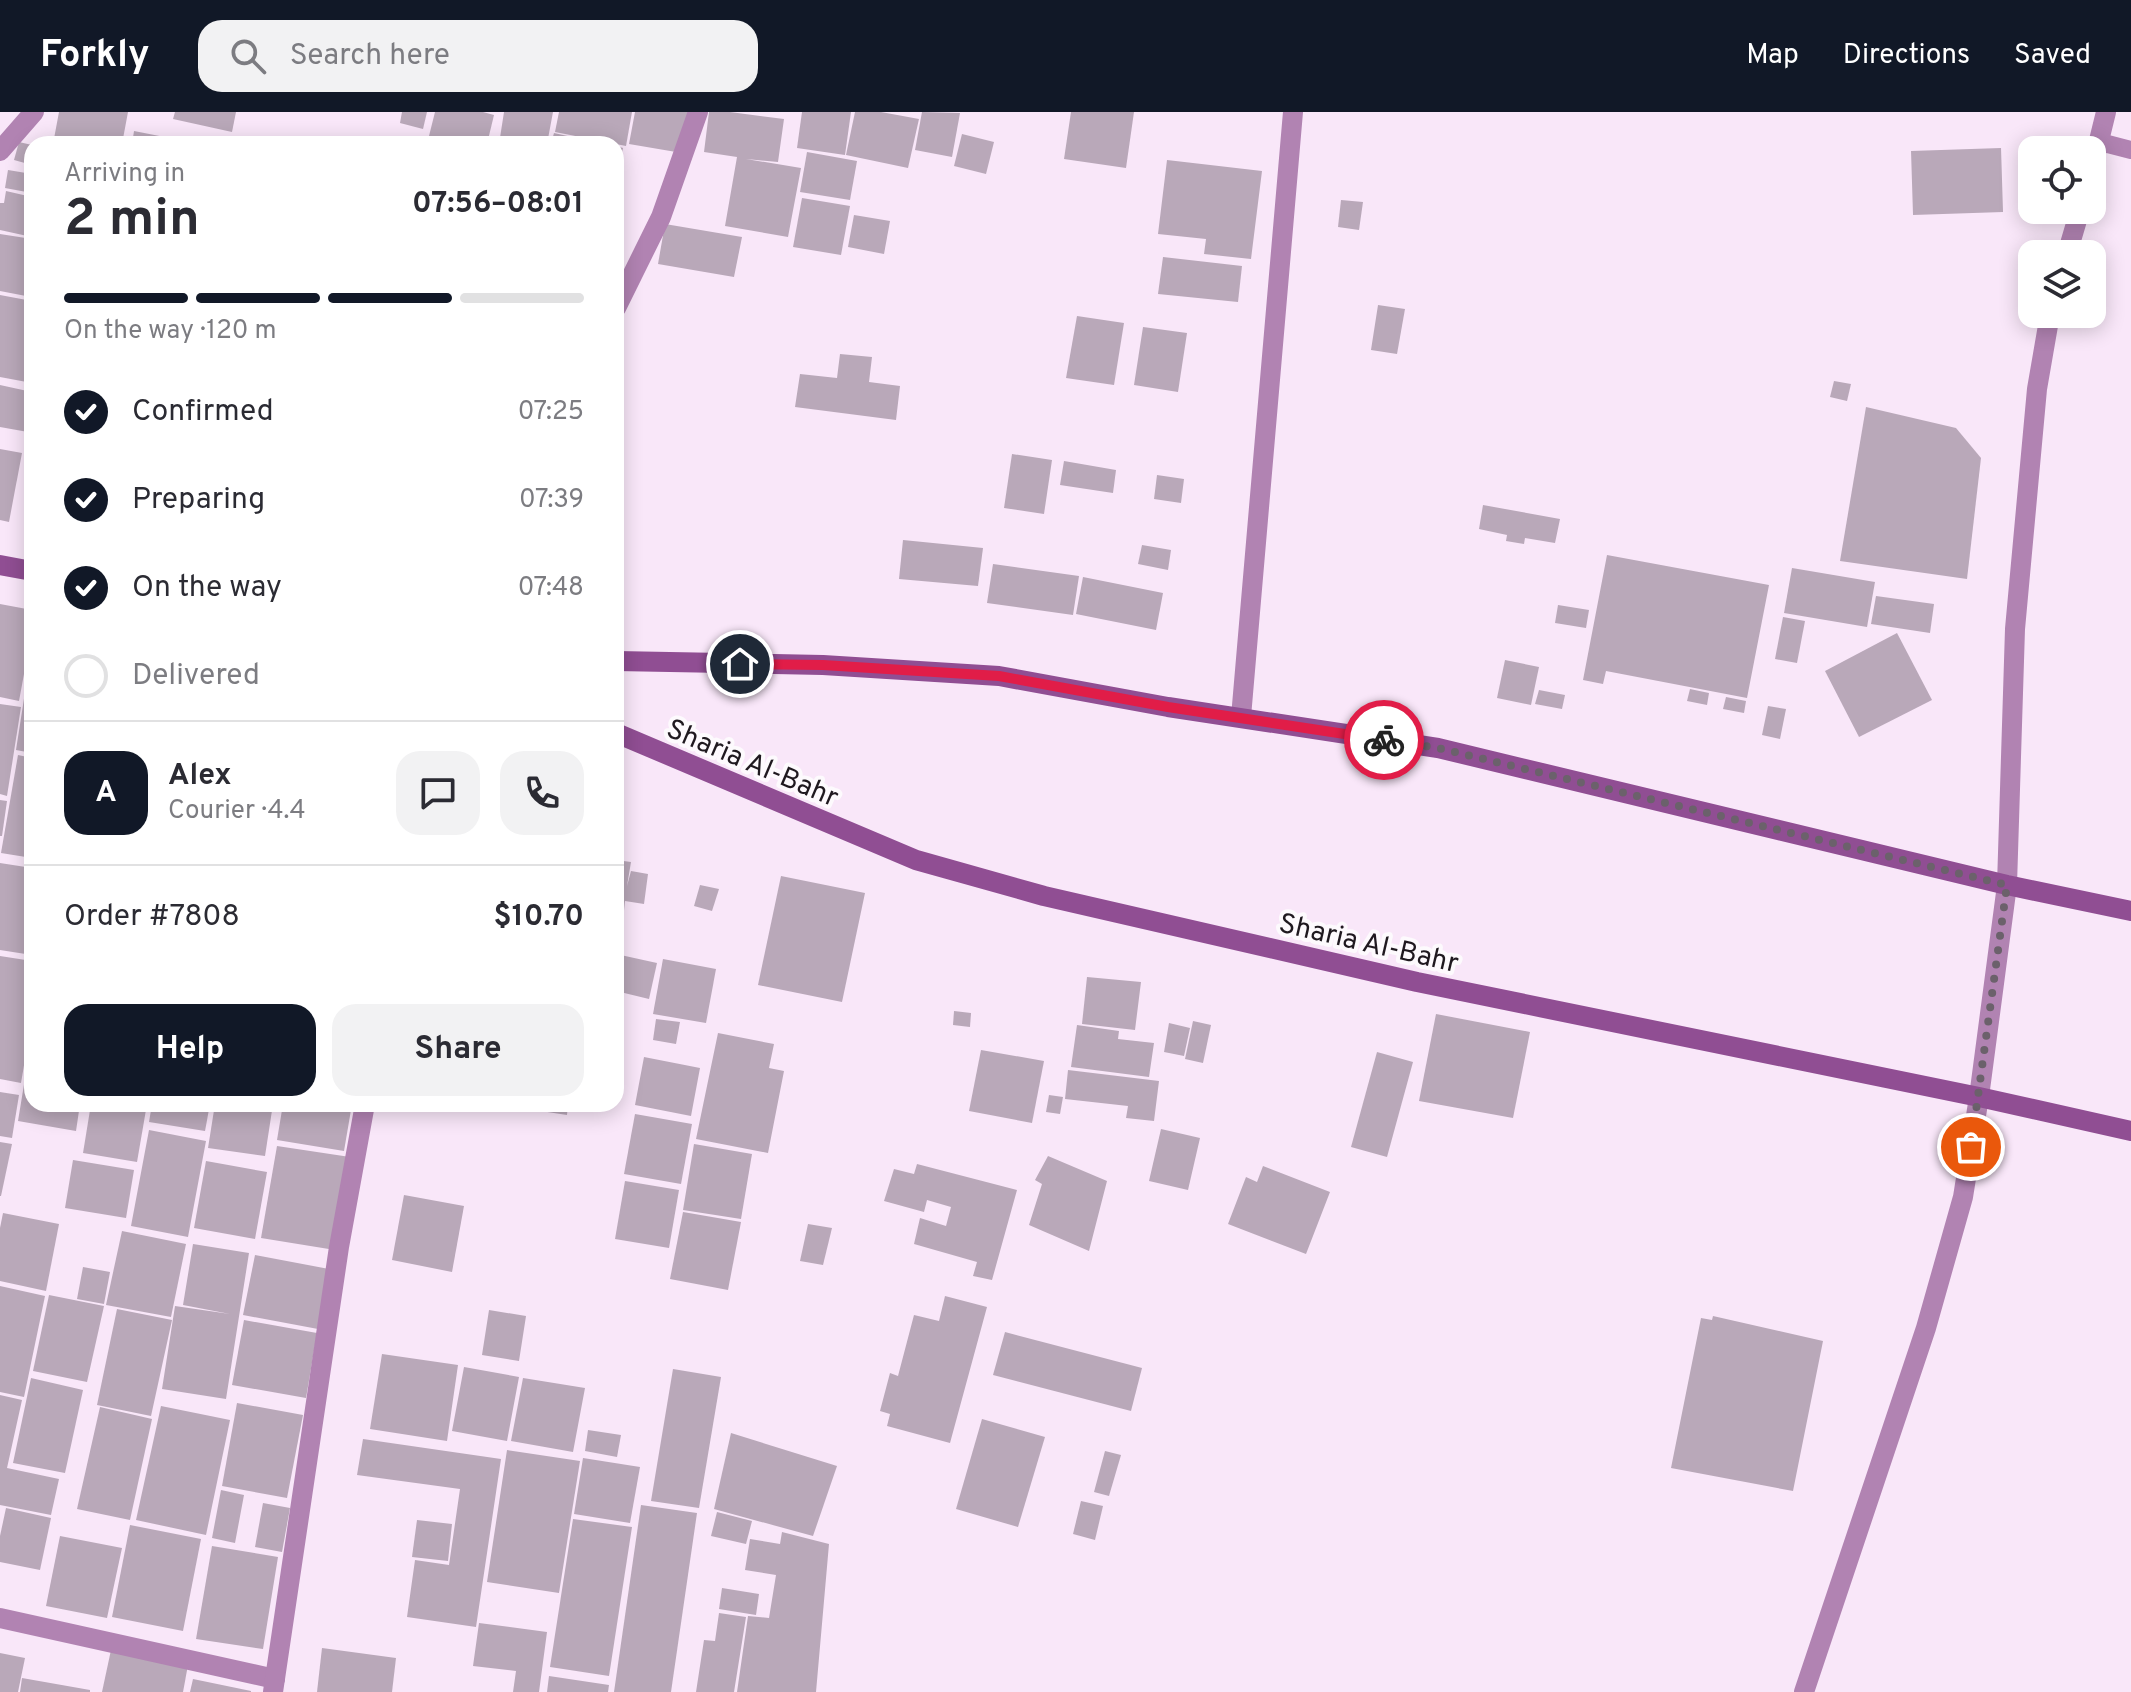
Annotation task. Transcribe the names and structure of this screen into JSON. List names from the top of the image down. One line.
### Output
{"streets":{"main road":["Sharia Al-Bahr"]},"page":{"header":"Forkly","search":"Search here","nav":["Map","Directions","Saved"],"heading":["2 min","Arriving in","07:56–08:01"],"panel":["Alex","Courier · 4.4","Order #7808","$10.70"],"bar":"On the way · 120 m","list":[["Confirmed","07:25"],["Preparing","07:39"],["On the way","07:48"],"Delivered"],"round":"A","buttons":["Help","Share"]}}
